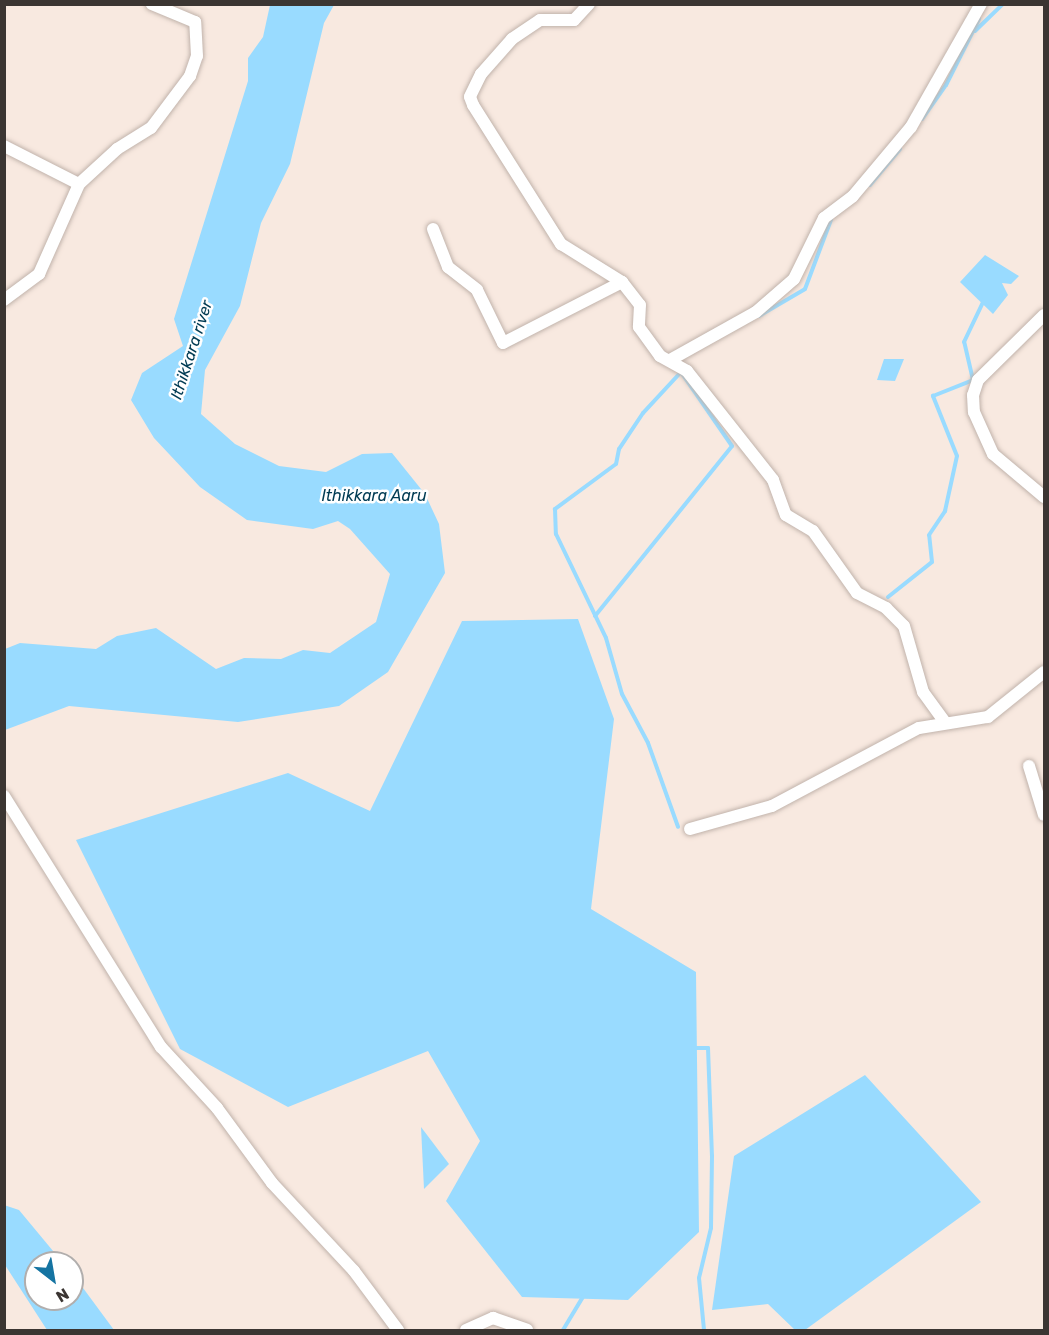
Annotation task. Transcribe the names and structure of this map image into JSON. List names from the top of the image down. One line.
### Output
{"water":["Ithikkara river","Ithikkara Aaru"],"north":"bottom right"}
